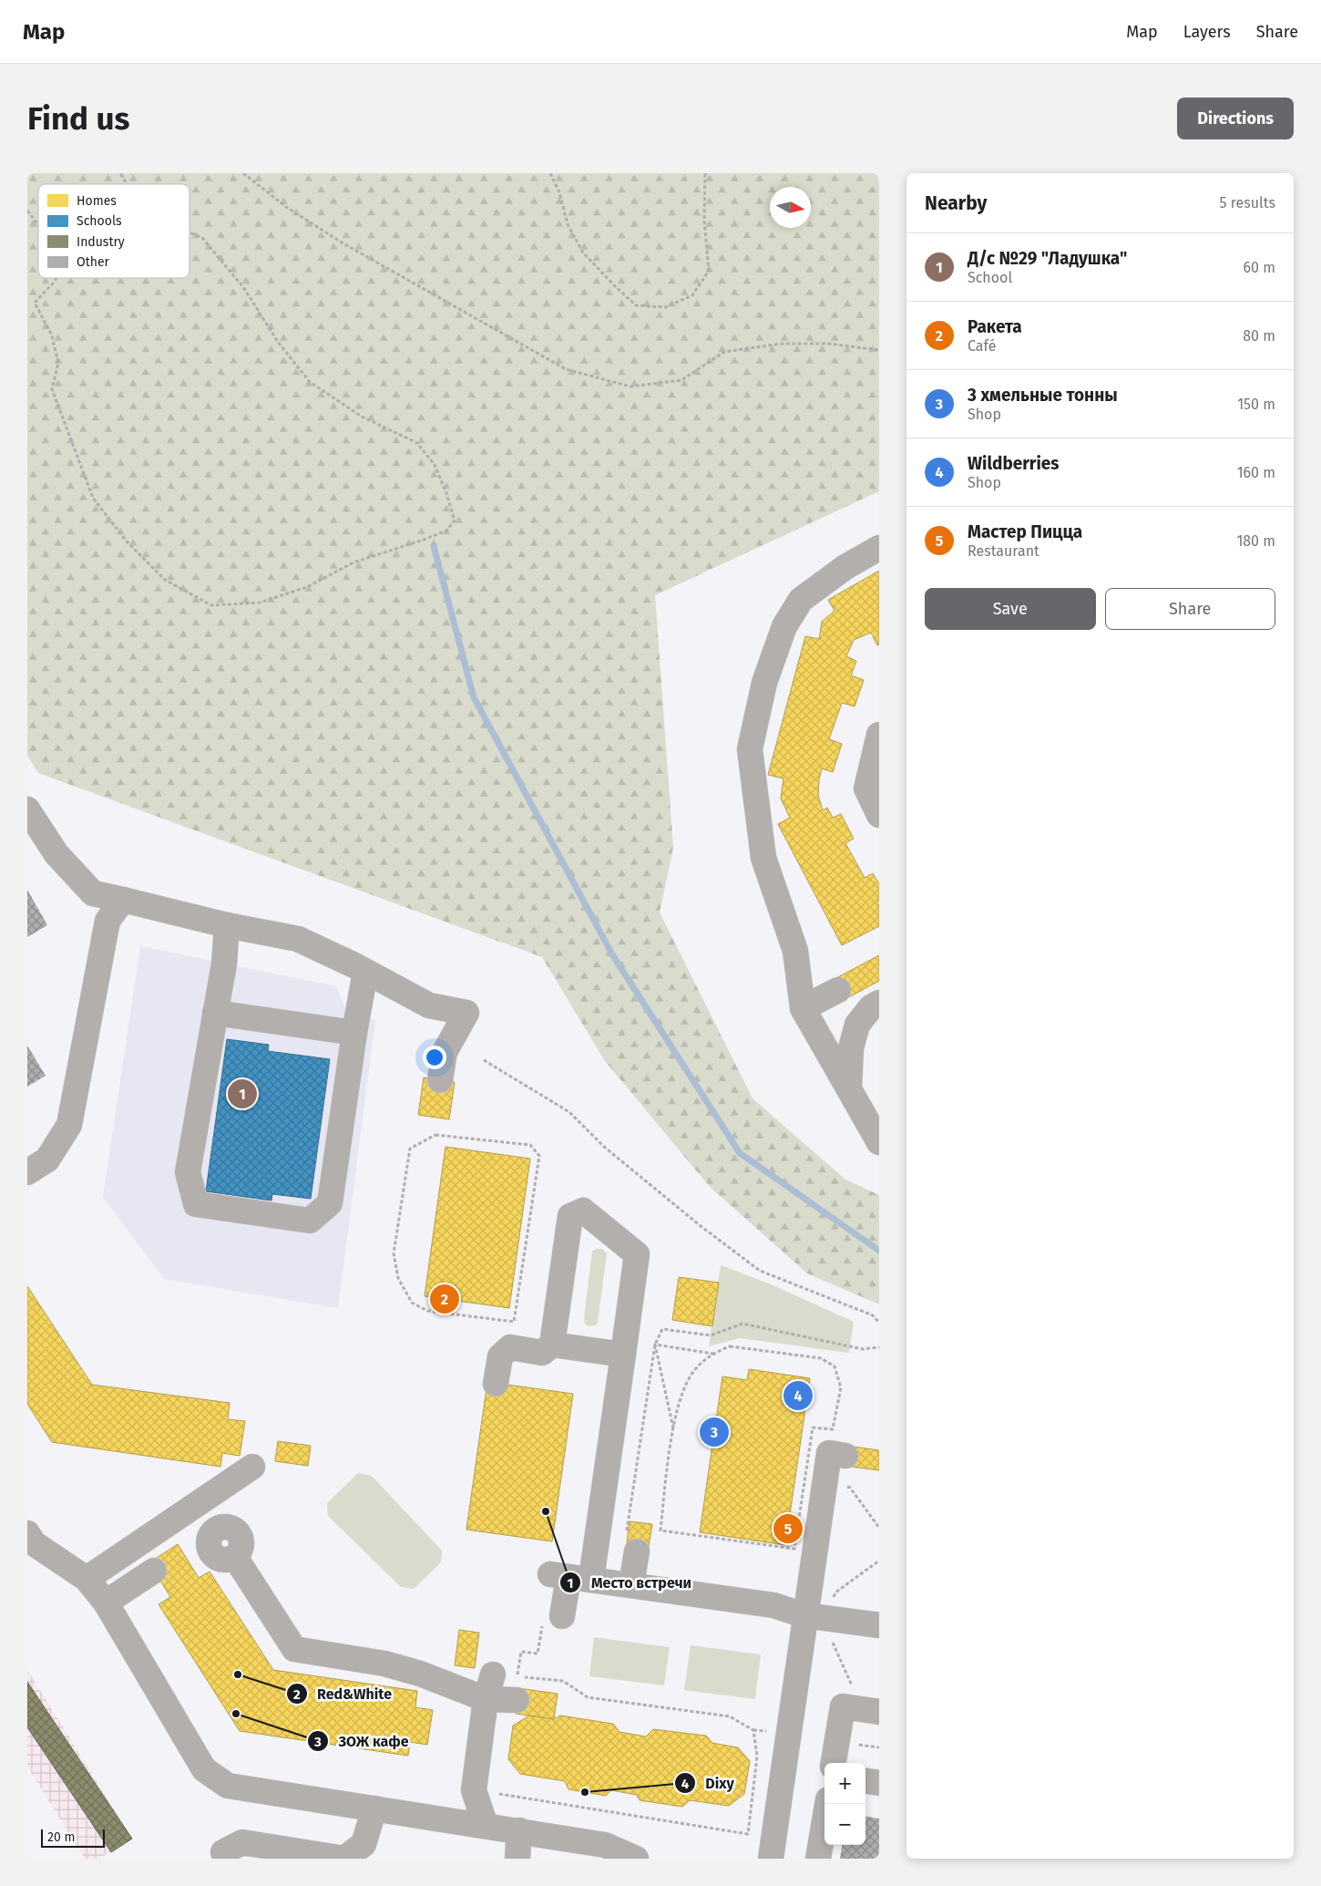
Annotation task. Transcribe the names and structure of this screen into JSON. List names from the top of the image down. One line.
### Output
{"places":["Место встречи","Red&White","ЗОЖ кафе","Dixy"],"legend":["Homes","Schools","Industry","Other"],"scale_bar":"20 m","north":"right","page":{"header":"Map","nav":["Map","Layers","Share"],"buttons":["Directions",["Save","Share"]],"title":"Find us","heading":["Nearby","5 results"],"list":[{"mark":"1","name":"Д/с №29 \"Ладушка\"","note":"School","value":"60 m"},{"mark":"2","name":"Ракета","note":"Café","value":"80 m"},{"mark":"3","name":"3 хмельные тонны","note":"Shop","value":"150 m"},{"mark":"4","name":"Wildberries","note":"Shop","value":"160 m"},{"mark":"5","name":"Мастер Пицца","note":"Restaurant","value":"180 m"}],"pins":["1","2","4","3","5"],"map_buttons":["+","−"],"scale":"20 m"}}
